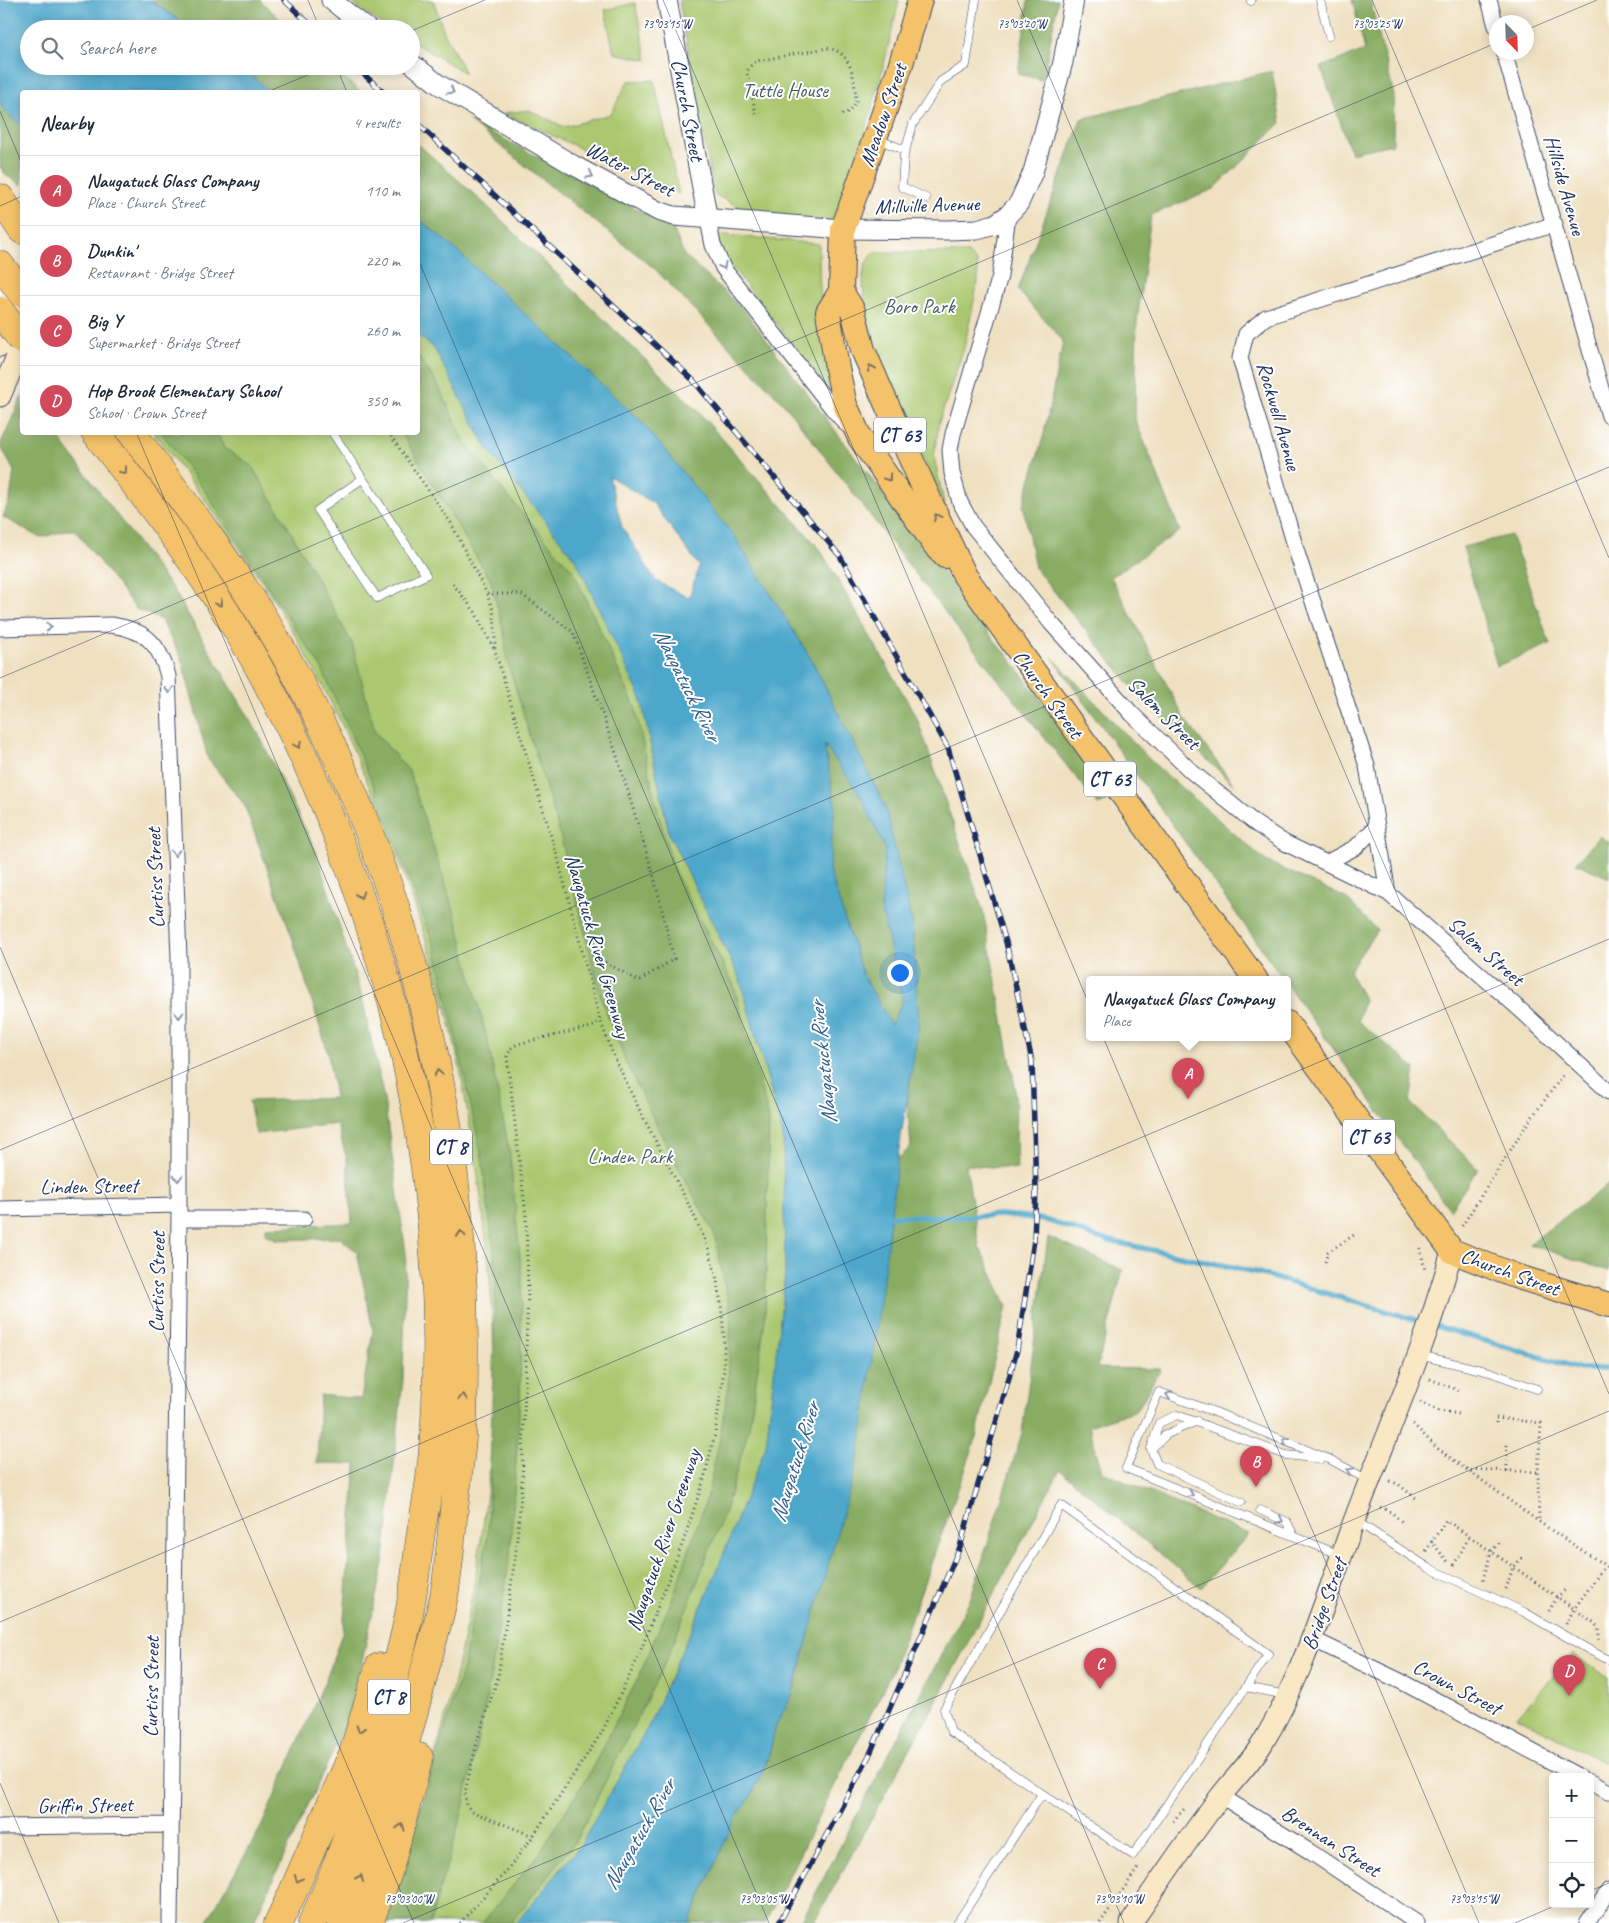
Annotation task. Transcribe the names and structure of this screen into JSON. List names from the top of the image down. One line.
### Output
{"streets":{"highway":["CT 8"],"main road":["Church Street","Meadow Street","CT 63","Bridge Street"],"street":["Water Street","Hillside Avenue","Millville Avenue","Rockwell Avenue","Salem Street","Curtiss Street","Linden Street","Crown Street","Griffin Street","Brennan Street"],"path":["Naugatuck River Greenway"]},"crossings":[["Church Street","Meadow Street"],["Church Street","Water Street"],["Church Street","Millville Avenue"],["Church Street","Bridge Street"],["Meadow Street","Millville Avenue"],["Water Street","Millville Avenue"],["Hillside Avenue","Rockwell Avenue"],["Millville Avenue","Salem Street"],["Rockwell Avenue","Salem Street"],["Curtiss Street","Linden Street"],["Curtiss Street","Griffin Street"],["Bridge Street","Crown Street"],["Bridge Street","Brennan Street"]],"one_way":["Water Street","Curtiss Street"],"water":["Naugatuck River"],"parks":["Tuttle House","Boro Park","Linden Park"],"north":"bottom right","page":{"search":"Search here","heading":["Nearby","4 results"],"list":[{"mark":"A","name":"Naugatuck Glass Company","note":"Place · Church Street","value":"110 m"},{"mark":"B","name":"Dunkin'","note":"Restaurant · Bridge Street","value":"220 m"},{"mark":"C","name":"Big Y","note":"Supermarket · Bridge Street","value":"260 m"},{"mark":"D","name":"Hop Brook Elementary School","note":"School · Crown Street","value":"350 m"}],"popup":["Naugatuck Glass Company","Place"],"pins":["A","B","C","D"],"map_buttons":["+","−"]},"coordinates":["73°03'15\"W","73°03'20\"W","73°03'25\"W","73°03'00\"W","73°03'05\"W","73°03'10\"W"]}
